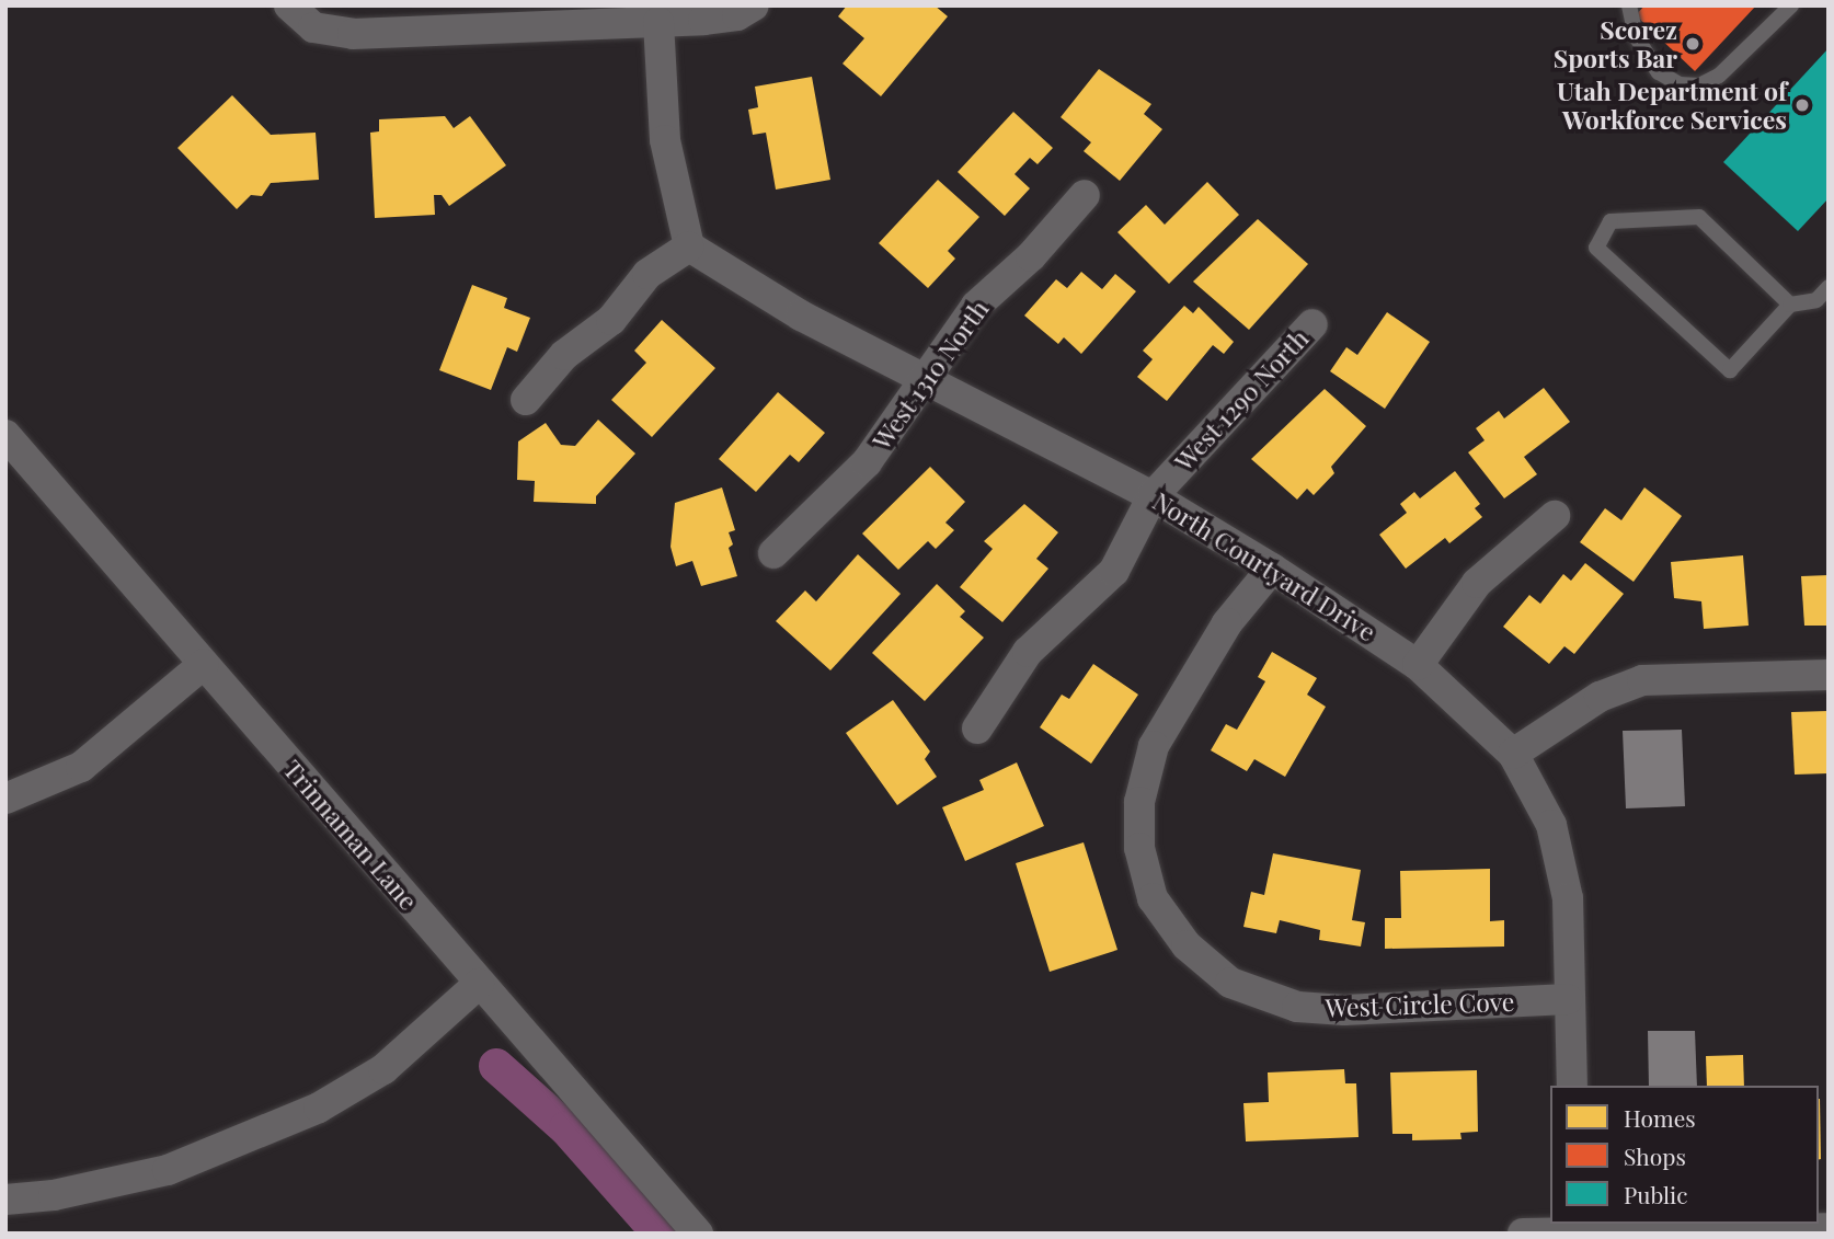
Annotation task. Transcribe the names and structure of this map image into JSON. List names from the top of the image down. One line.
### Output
{"streets":{"street":["West 1310 North","West 1290 North","North Courtyard Drive","Trinnaman Lane","West Circle Cove"]},"crossings":[["West 1310 North","North Courtyard Drive"],["West 1290 North","North Courtyard Drive"],["North Courtyard Drive","West Circle Cove"]],"places":["Scorez Sports Bar","Utah Department of Workforce Services"],"legend":["Homes","Shops","Public"]}
